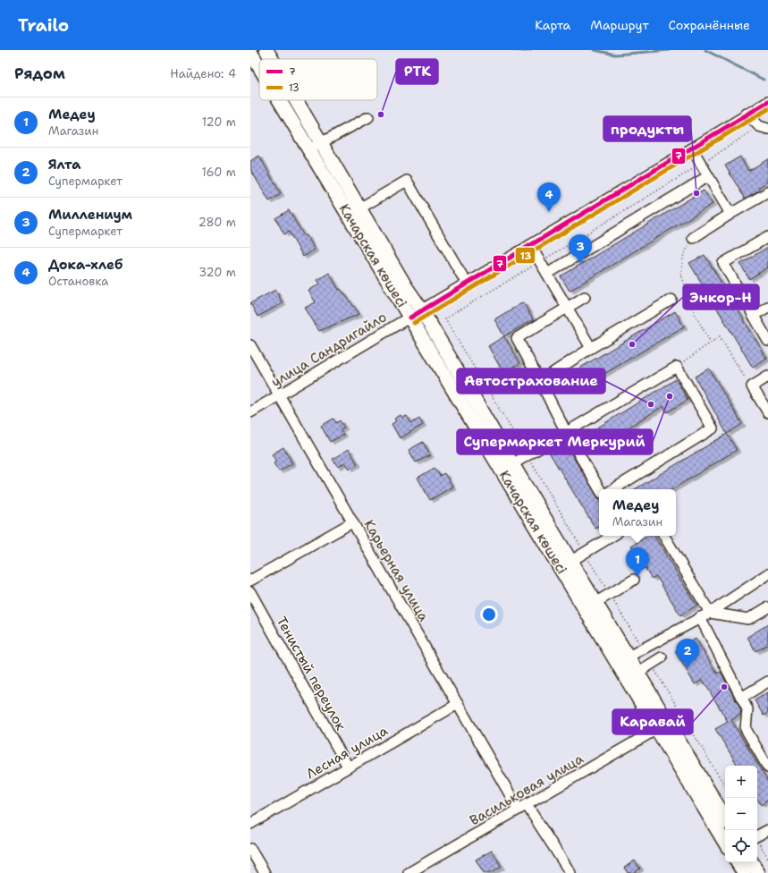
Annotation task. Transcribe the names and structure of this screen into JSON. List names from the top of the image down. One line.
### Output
{"streets":{"main road":["Качарская көшесі"],"street":["улица Сандригайло","Карьерная улица","Тенистый переулок","Лесная улица","Васильковая улица"]},"crossings":[["Качарская көшесі","улица Сандригайло"],["Качарская көшесі","Васильковая улица"],["улица Сандригайло","Карьерная улица"],["Карьерная улица","Лесная улица"],["Карьерная улица","Васильковая улица"],["Тенистый переулок","Лесная улица"]],"places":["РТК","продукты","Энкор-Н","Супермаркет Меркурий","Автострахование","Каравай"],"lines":["transit line 7","transit line 13"],"legend":["7","13"],"page":{"header":"Trailo","nav":["Карта","Маршрут","Сохранённые"],"heading":["Рядом","Найдено: 4"],"list":[{"mark":"1","name":"Медеу","note":"Магазин","value":"120 m"},{"mark":"2","name":"Ялта","note":"Супермаркет","value":"160 m"},{"mark":"3","name":"Миллениум","note":"Супермаркет","value":"280 m"},{"mark":"4","name":"Дока-хлеб","note":"Остановка","value":"320 m"}],"pins":["4","3","1","2"],"popup":["Медеу","Магазин"],"map_buttons":["+","−"]}}
